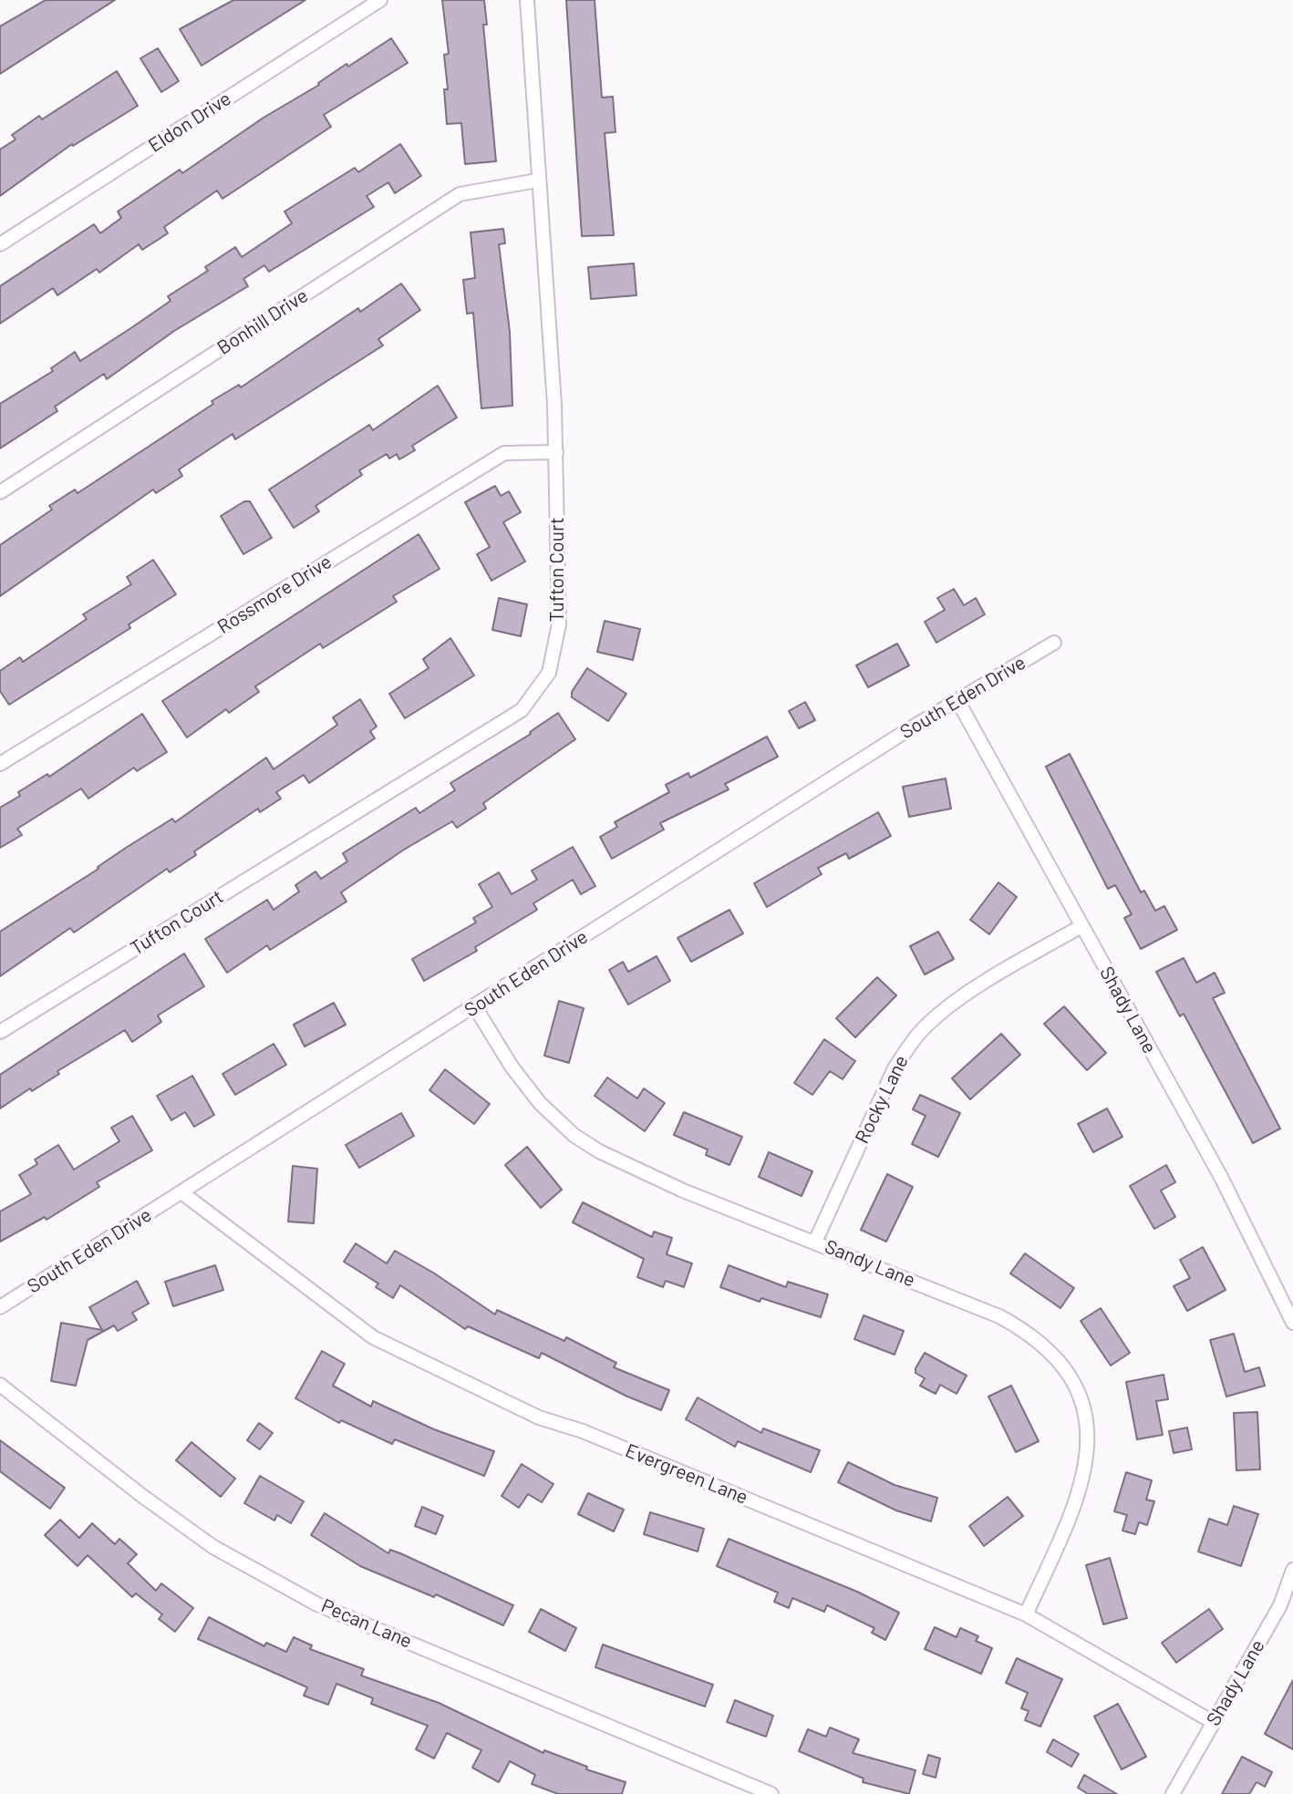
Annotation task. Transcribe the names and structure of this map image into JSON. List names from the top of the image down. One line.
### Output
{"streets":{"street":["Eldon Drive","Bonhill Drive","Tufton Court","Rossmore Drive","South Eden Drive","Shady Lane","Rocky Lane","Sandy Lane","Evergreen Lane","Pecan Lane"]},"crossings":[["Bonhill Drive","Tufton Court"],["Tufton Court","Rossmore Drive"],["South Eden Drive","Shady Lane"],["South Eden Drive","Sandy Lane"],["South Eden Drive","Evergreen Lane"],["Shady Lane","Rocky Lane"],["Shady Lane","Evergreen Lane"],["Rocky Lane","Sandy Lane"],["Sandy Lane","Evergreen Lane"]]}
